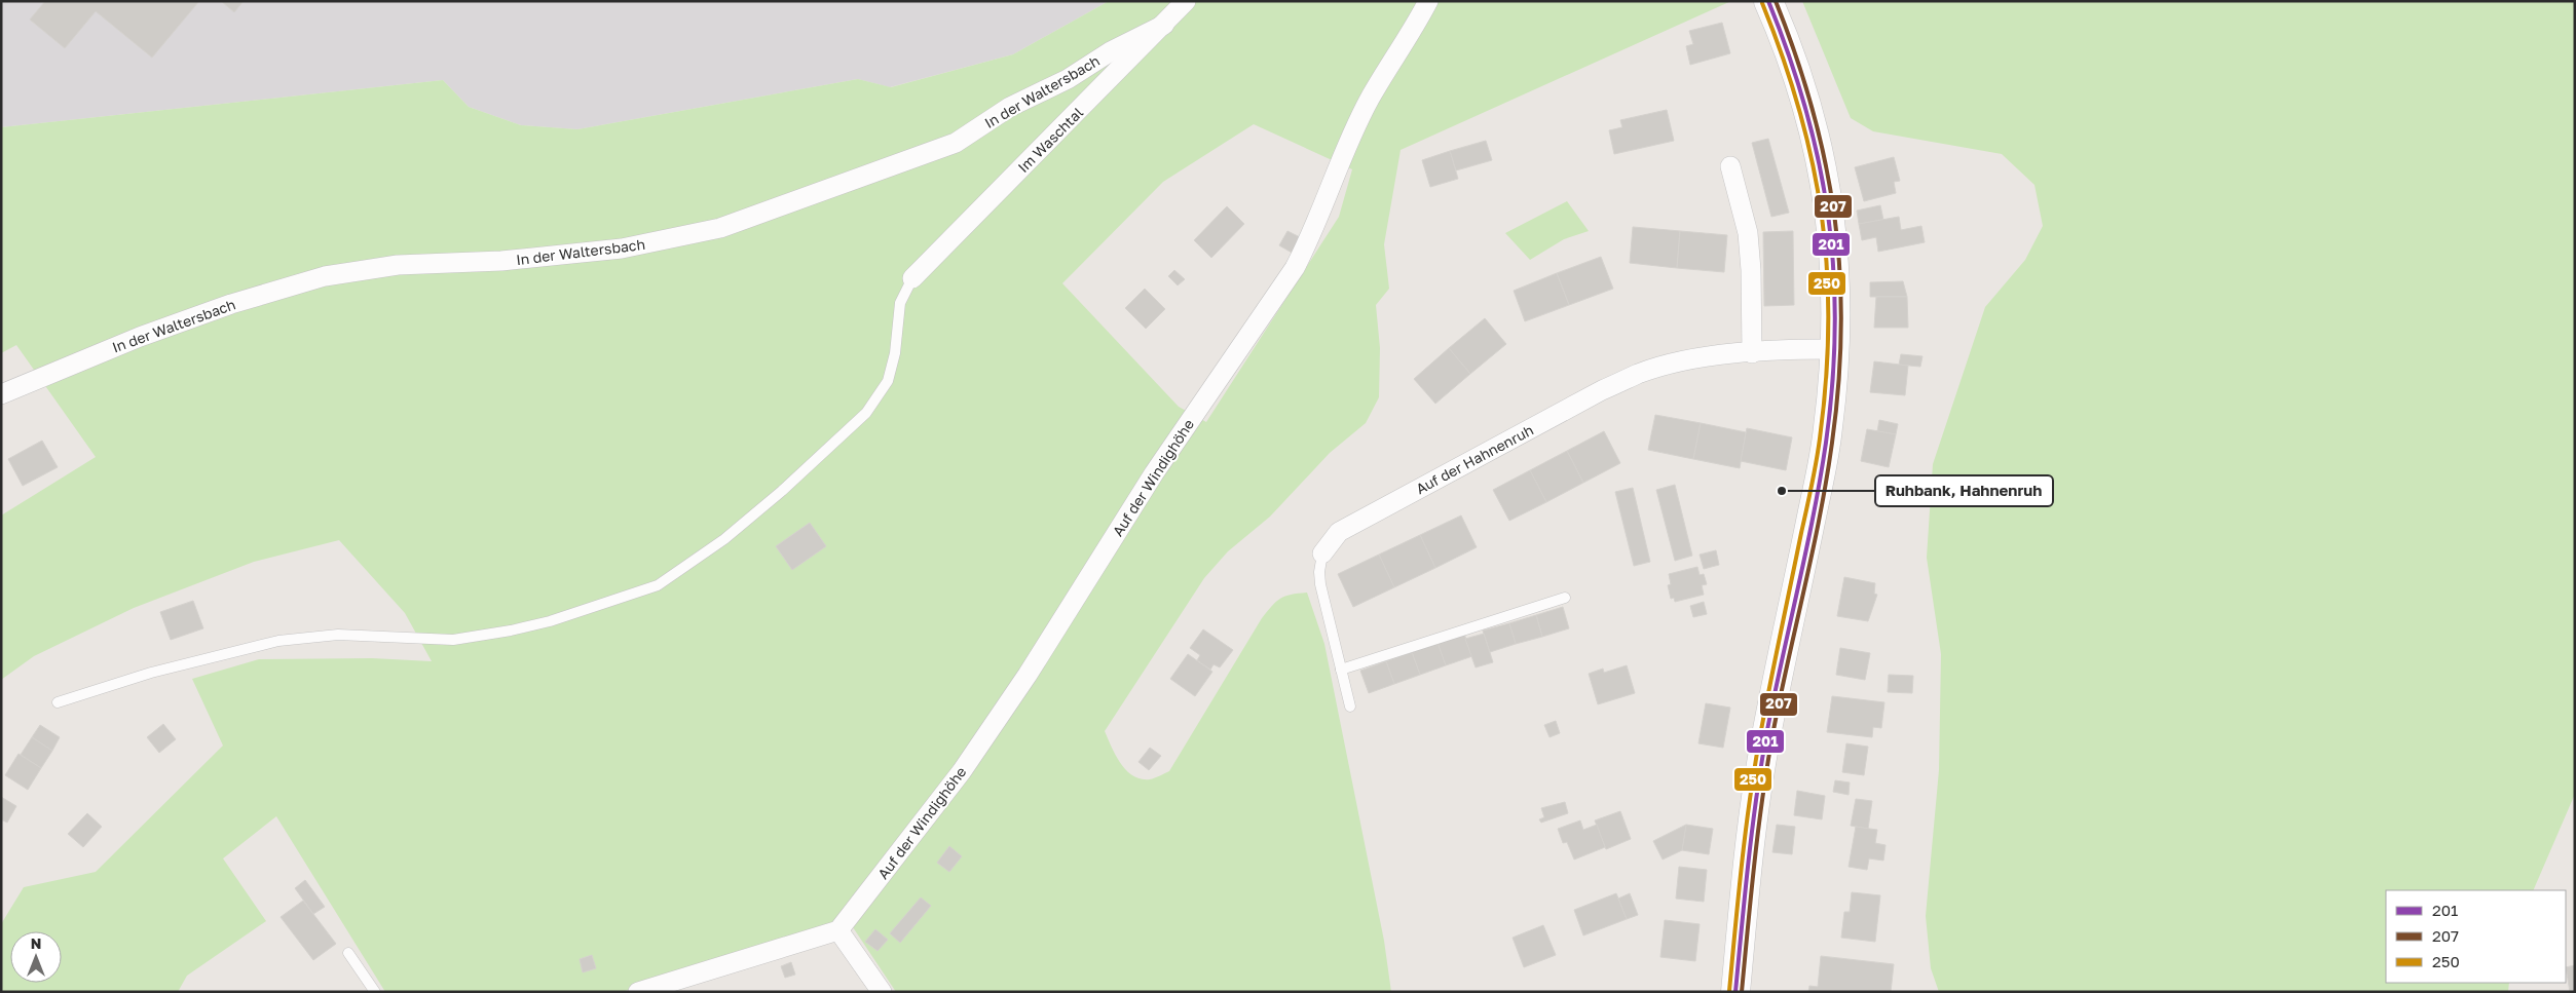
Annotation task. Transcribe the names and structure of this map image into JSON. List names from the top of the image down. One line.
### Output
{"streets":{"street":["In der Waltersbach","Im Waschtal","Auf der Hahnenruh","Auf der Windighöhe"]},"crossings":[["In der Waltersbach","Im Waschtal"]],"places":["Ruhbank, Hahnenruh"],"lines":["transit line 201","transit line 207","transit line 250"],"legend":["201","207","250"],"north":"top"}
